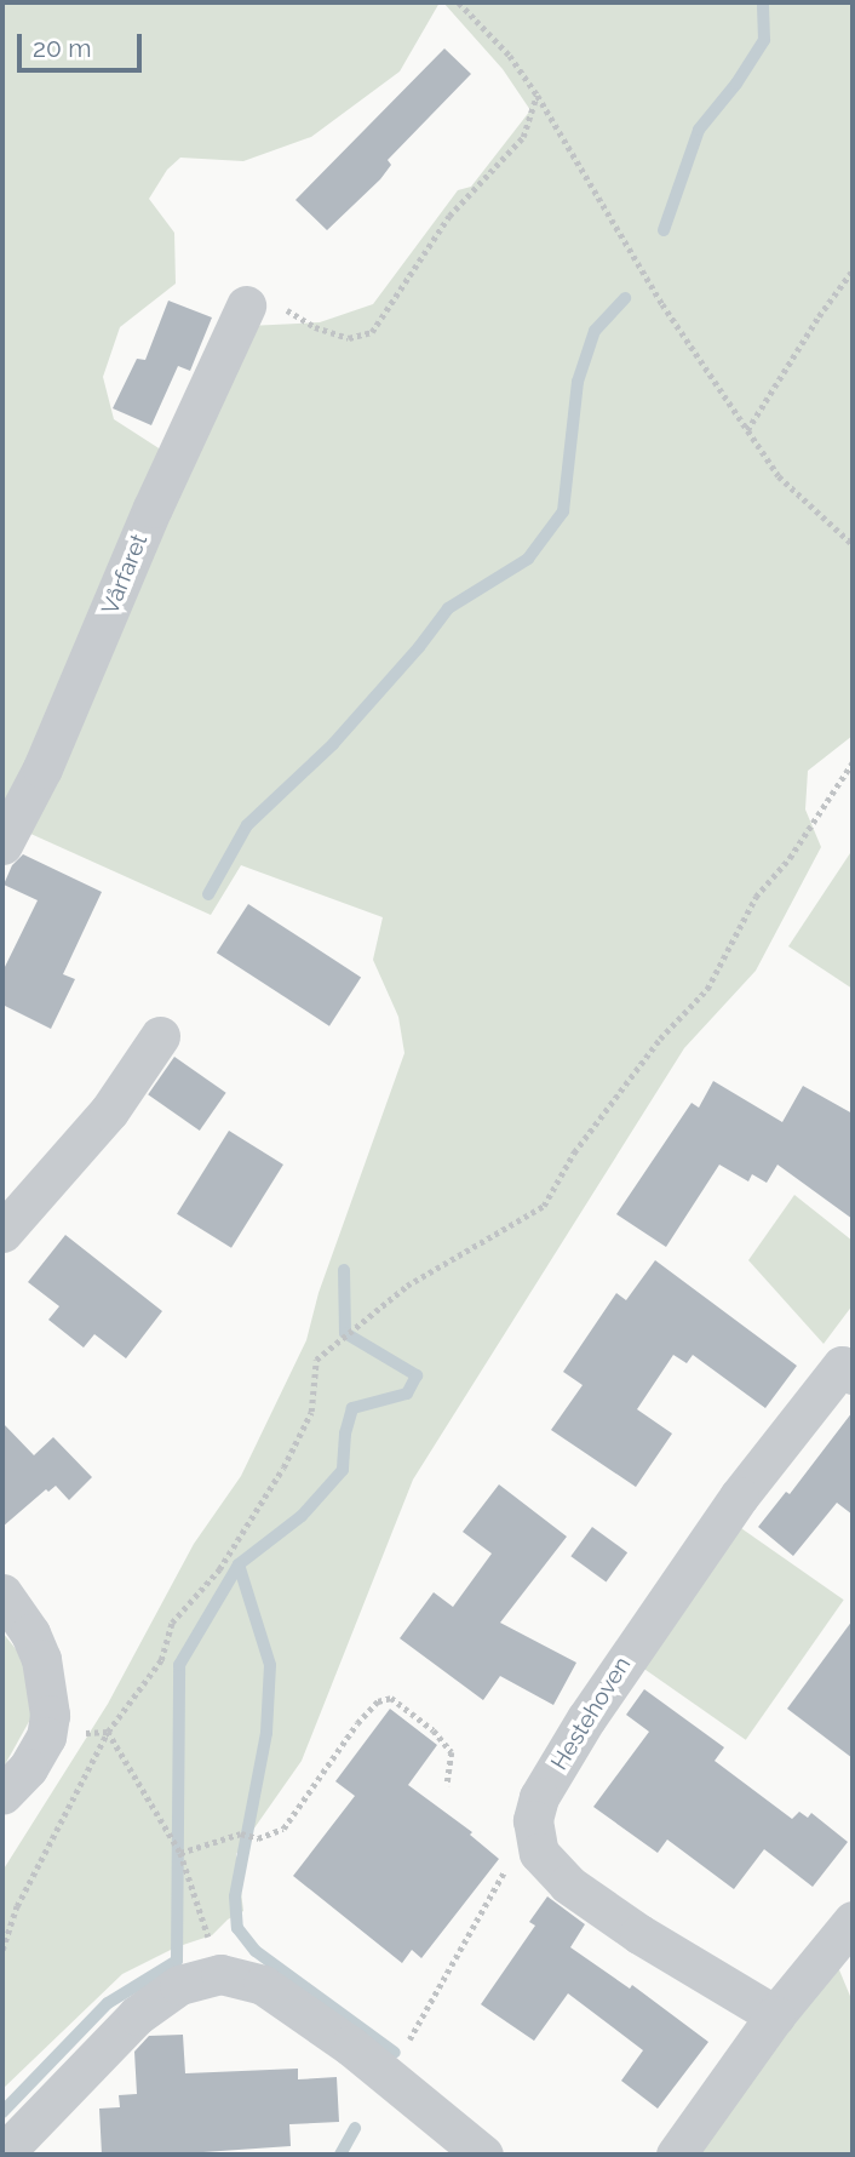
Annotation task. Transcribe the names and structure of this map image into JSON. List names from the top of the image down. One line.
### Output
{"streets":{"street":["Vårfaret","Hestehoven"]},"scale_bar":"20 m"}
